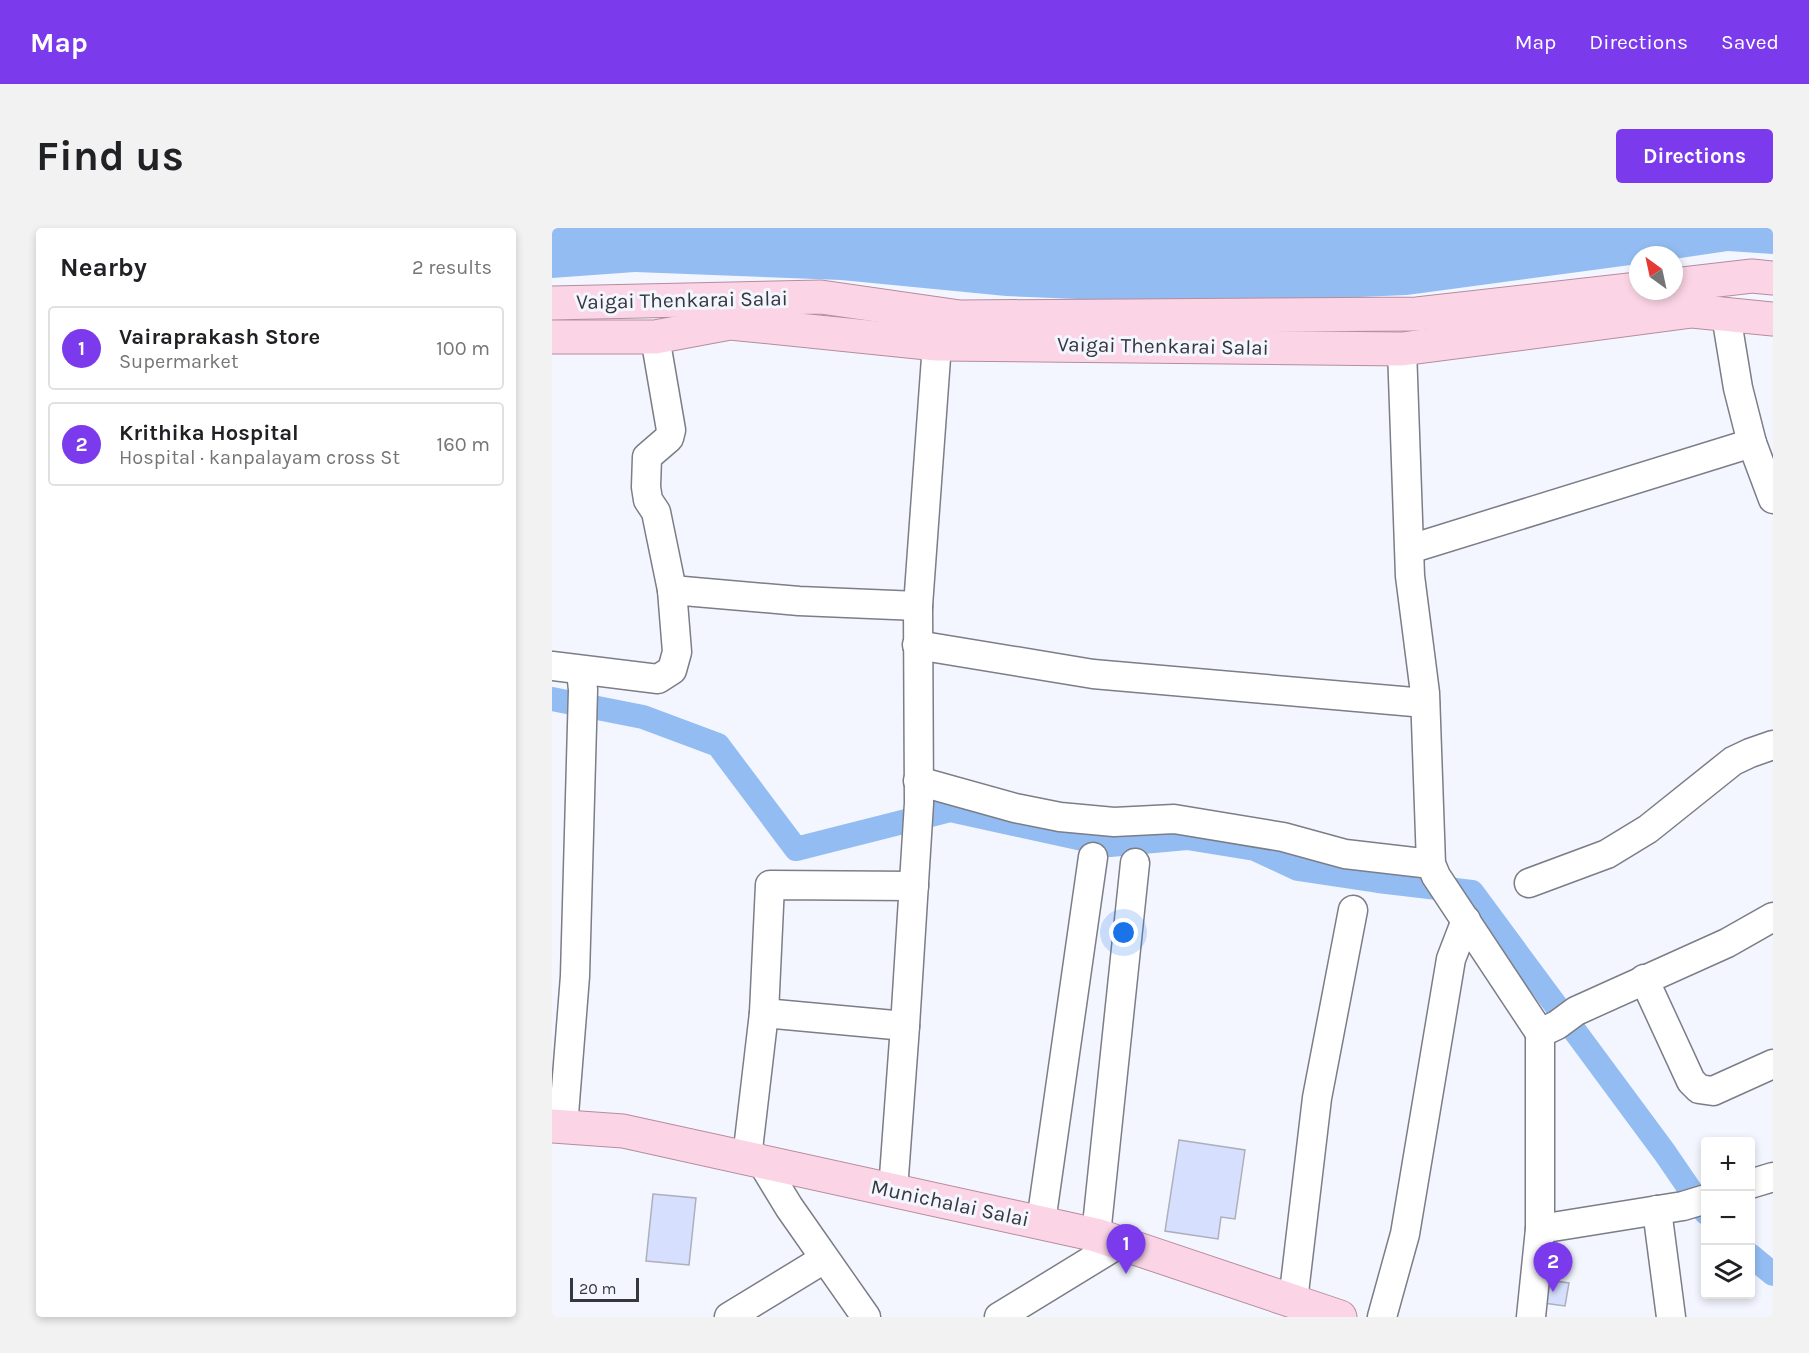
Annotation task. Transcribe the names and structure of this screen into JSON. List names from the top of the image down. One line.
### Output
{"streets":{"main road":["Vaigai Thenkarai Salai","Munichalai Salai"]},"scale_bar":"20 m","north":"top left","page":{"header":"Map","nav":["Map","Directions","Saved"],"buttons":"Directions","title":"Find us","heading":["Nearby","2 results"],"list":[{"mark":"1","name":"Vairaprakash Store","note":"Supermarket","value":"100 m"},{"mark":"2","name":"Krithika Hospital","note":"Hospital · kanpalayam cross St","value":"160 m"}],"map_buttons":["+","−"],"pins":["1","2"],"scale":"20 m"}}
